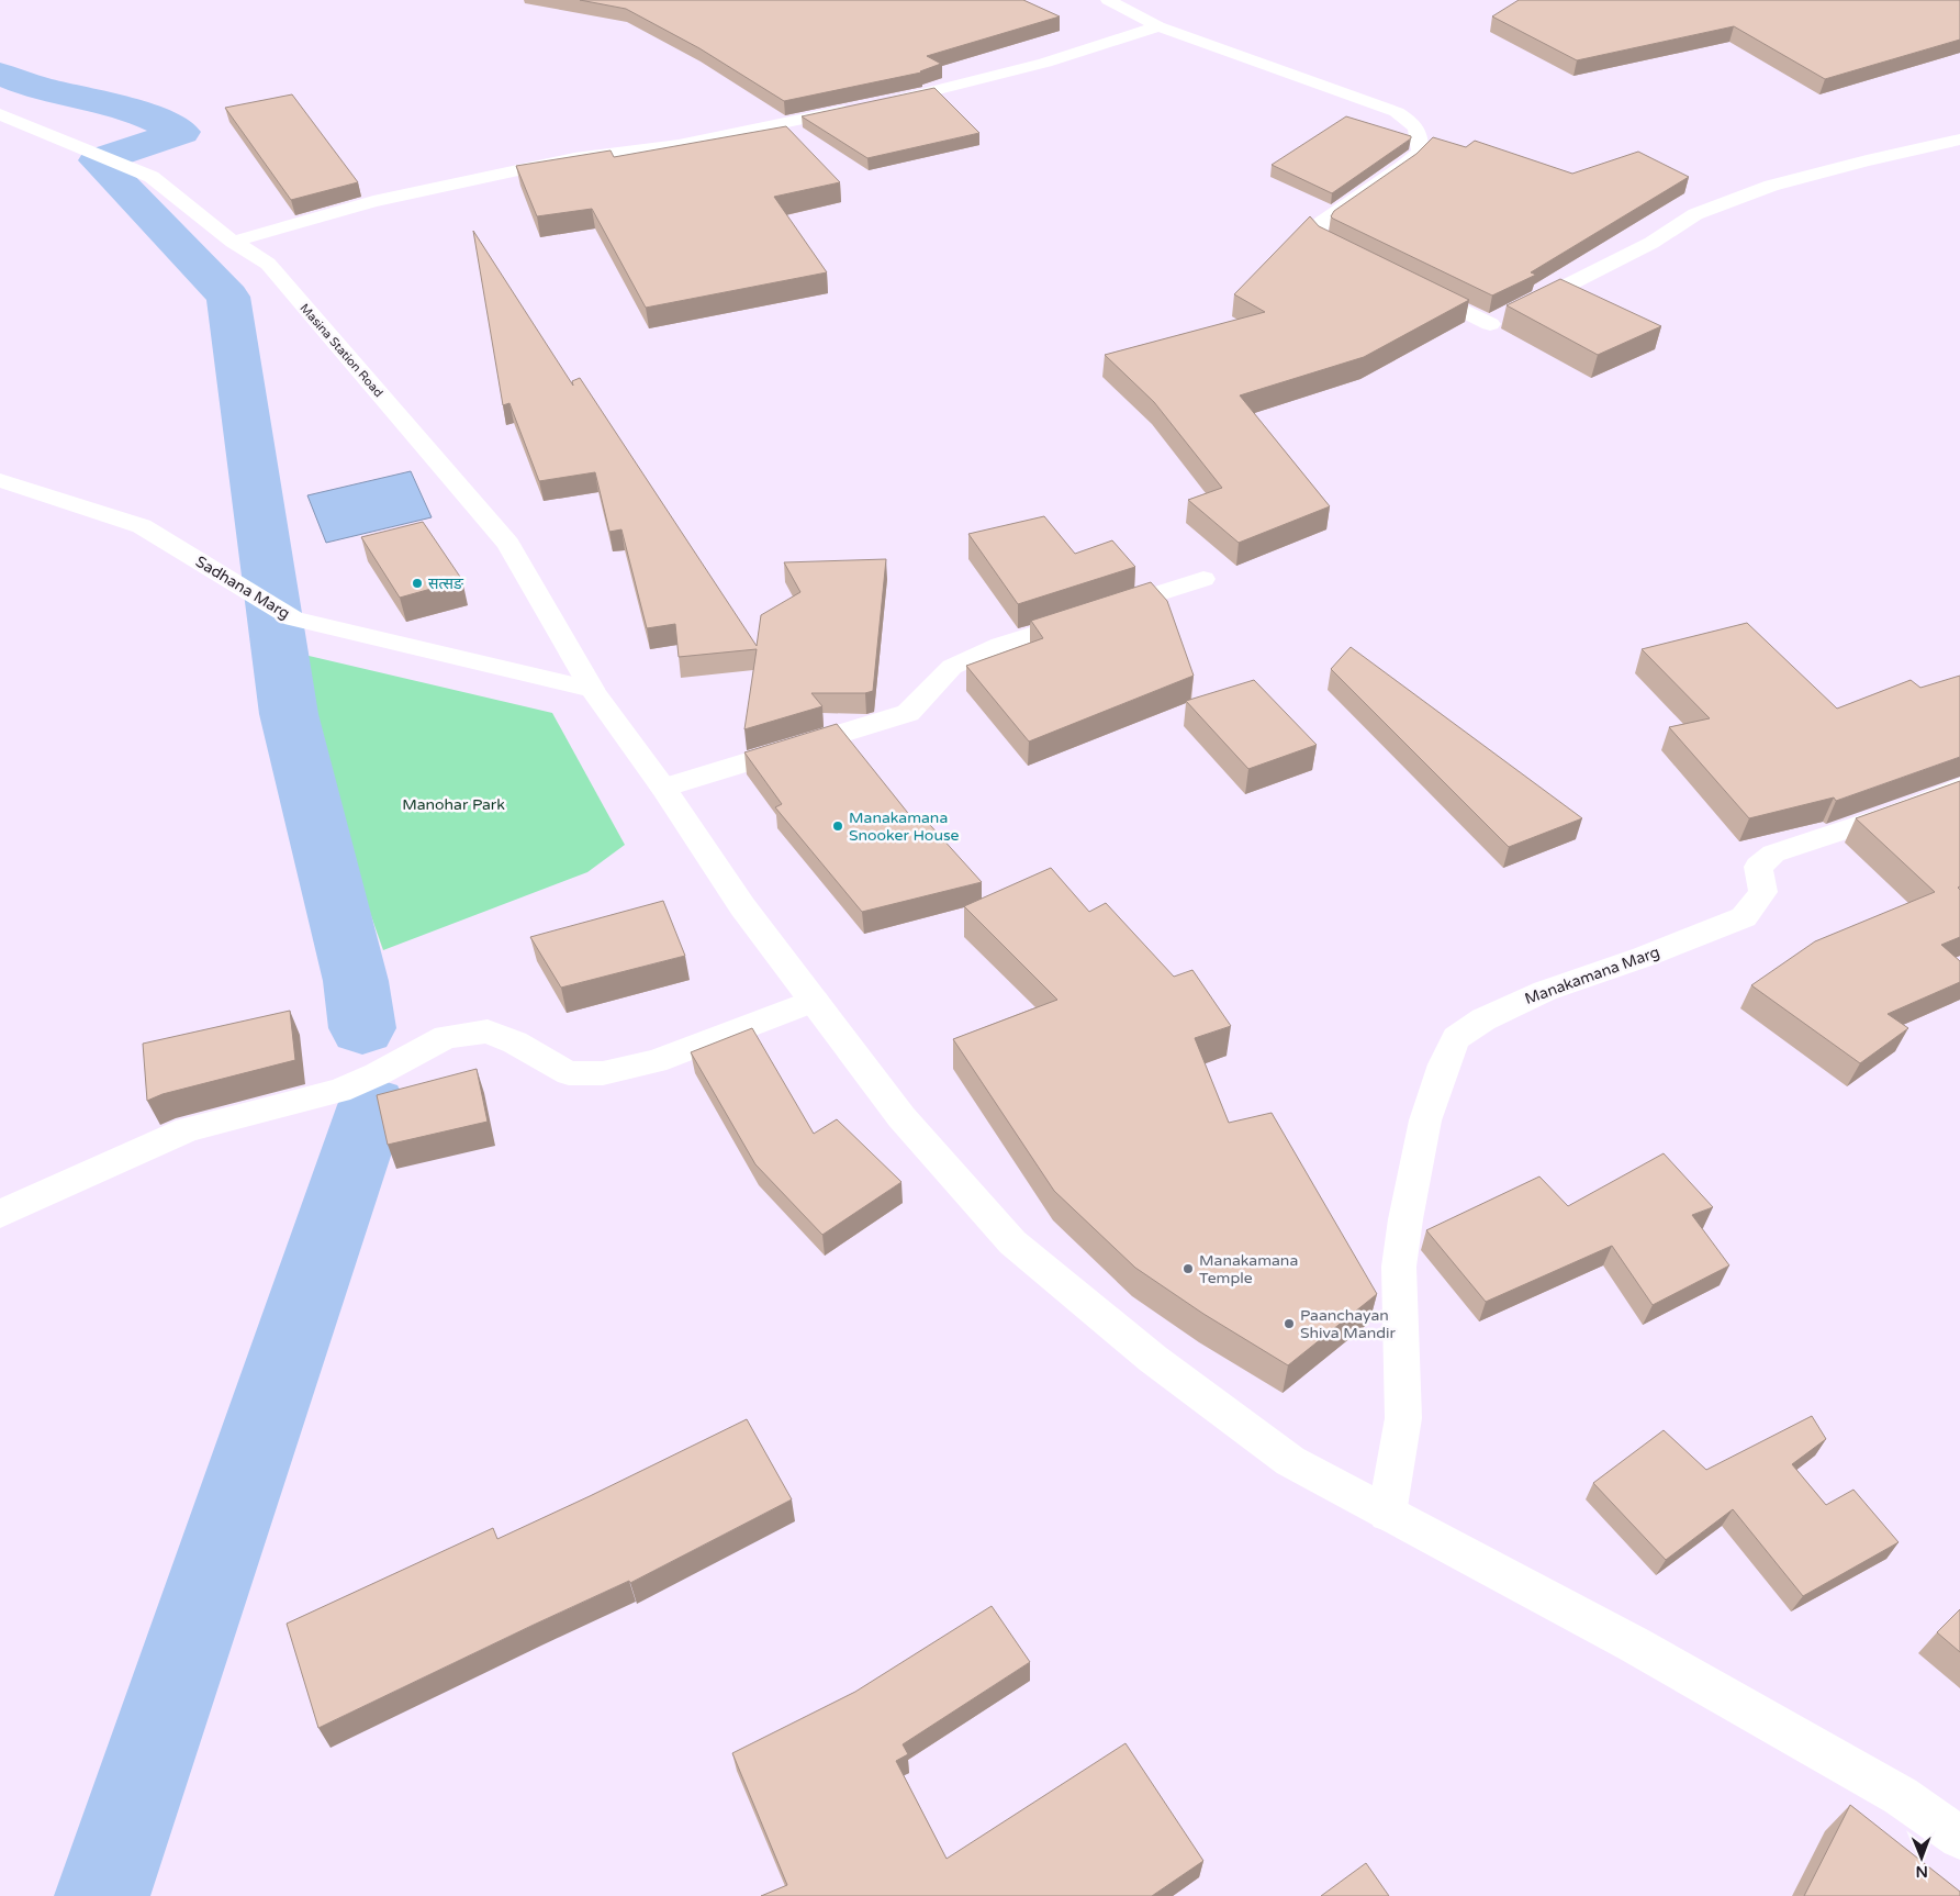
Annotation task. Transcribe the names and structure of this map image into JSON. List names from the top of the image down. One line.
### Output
{"streets":{"street":["Masina Station Road","Sadhana Marg","Manakamana Marg"]},"crossings":[["Masina Station Road","Sadhana Marg"],["Masina Station Road","Manakamana Marg"]],"parks":["Manohar Park"],"places":["सत्सङ","Manakamana Snooker House","Manakamana Temple","Paanchayan Shiva Mandir"],"north":"bottom"}
